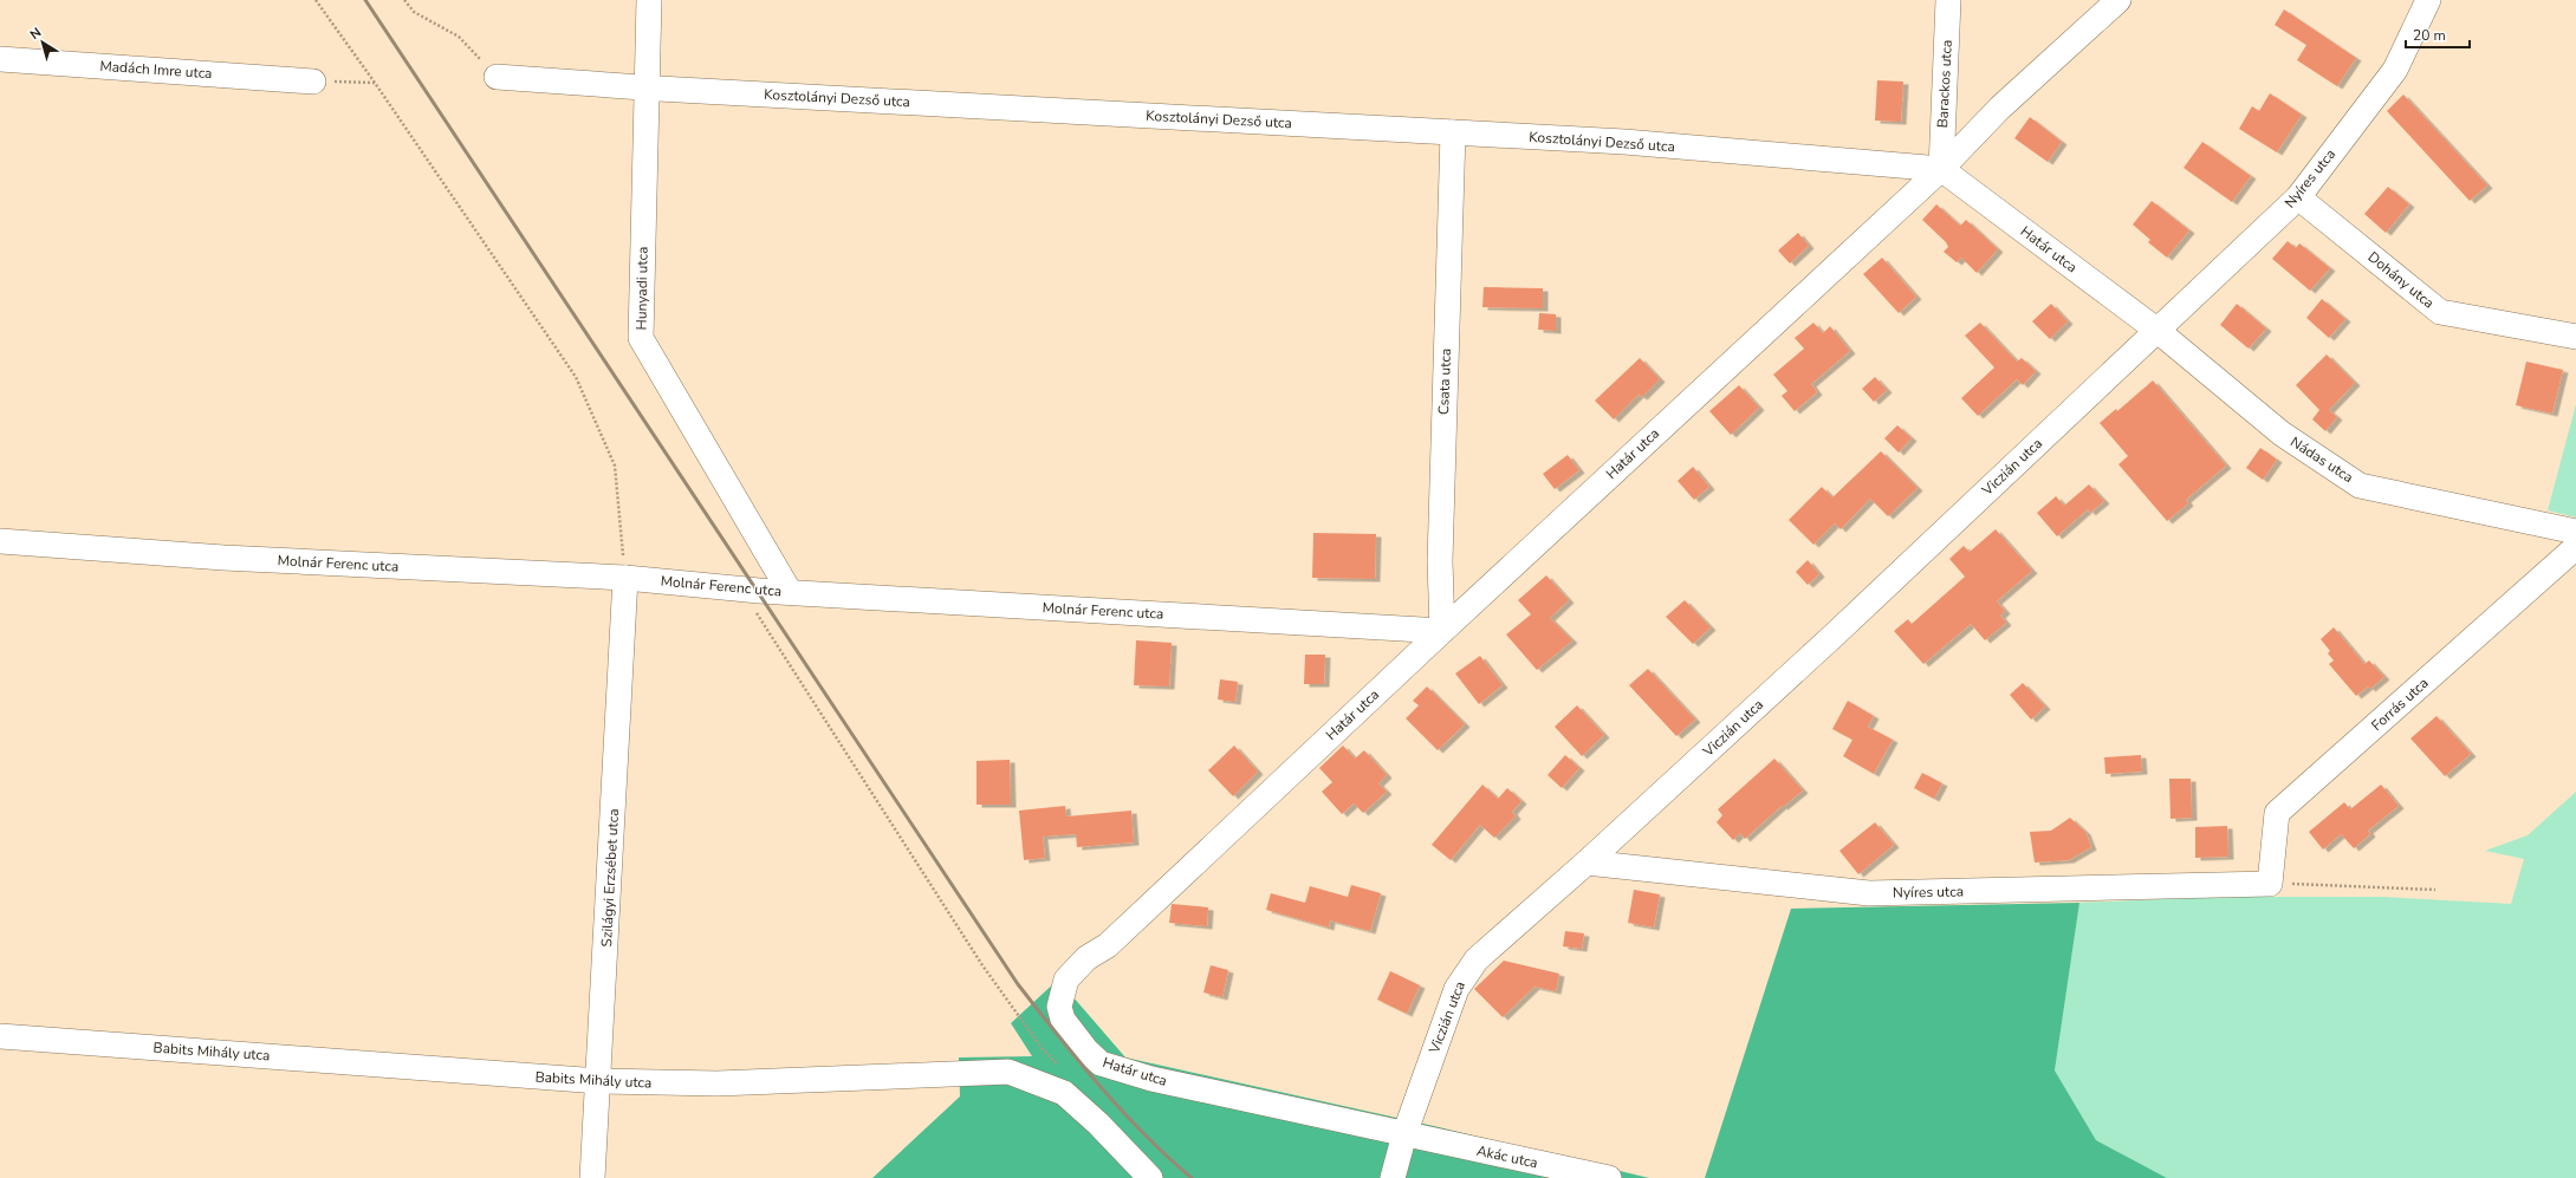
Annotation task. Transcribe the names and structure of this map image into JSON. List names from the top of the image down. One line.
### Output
{"streets":{"street":["Madách Imre utca","Barackos utca","Kosztolányi Dezső utca","Nyíres utca","Határ utca","Dohány utca","Hunyadi utca","Csata utca","Nádas utca","Viczián utca","Molnár Ferenc utca","Forrás utca","Szilágyi Erzsébet utca","Babits Mihály utca","Akác utca"]},"crossings":[["Barackos utca","Kosztolányi Dezső utca"],["Barackos utca","Határ utca"],["Kosztolányi Dezső utca","Határ utca"],["Kosztolányi Dezső utca","Hunyadi utca"],["Kosztolányi Dezső utca","Csata utca"],["Nyíres utca","Határ utca"],["Nyíres utca","Dohány utca"],["Nyíres utca","Nádas utca"],["Nyíres utca","Viczián utca"],["Nyíres utca","Forrás utca"],["Határ utca","Csata utca"],["Határ utca","Nádas utca"],["Határ utca","Viczián utca"],["Határ utca","Molnár Ferenc utca"],["Határ utca","Akác utca"],["Hunyadi utca","Molnár Ferenc utca"],["Csata utca","Molnár Ferenc utca"],["Nádas utca","Viczián utca"],["Viczián utca","Akác utca"],["Molnár Ferenc utca","Szilágyi Erzsébet utca"],["Szilágyi Erzsébet utca","Babits Mihály utca"]],"scale_bar":"20 m","north":"top left"}
